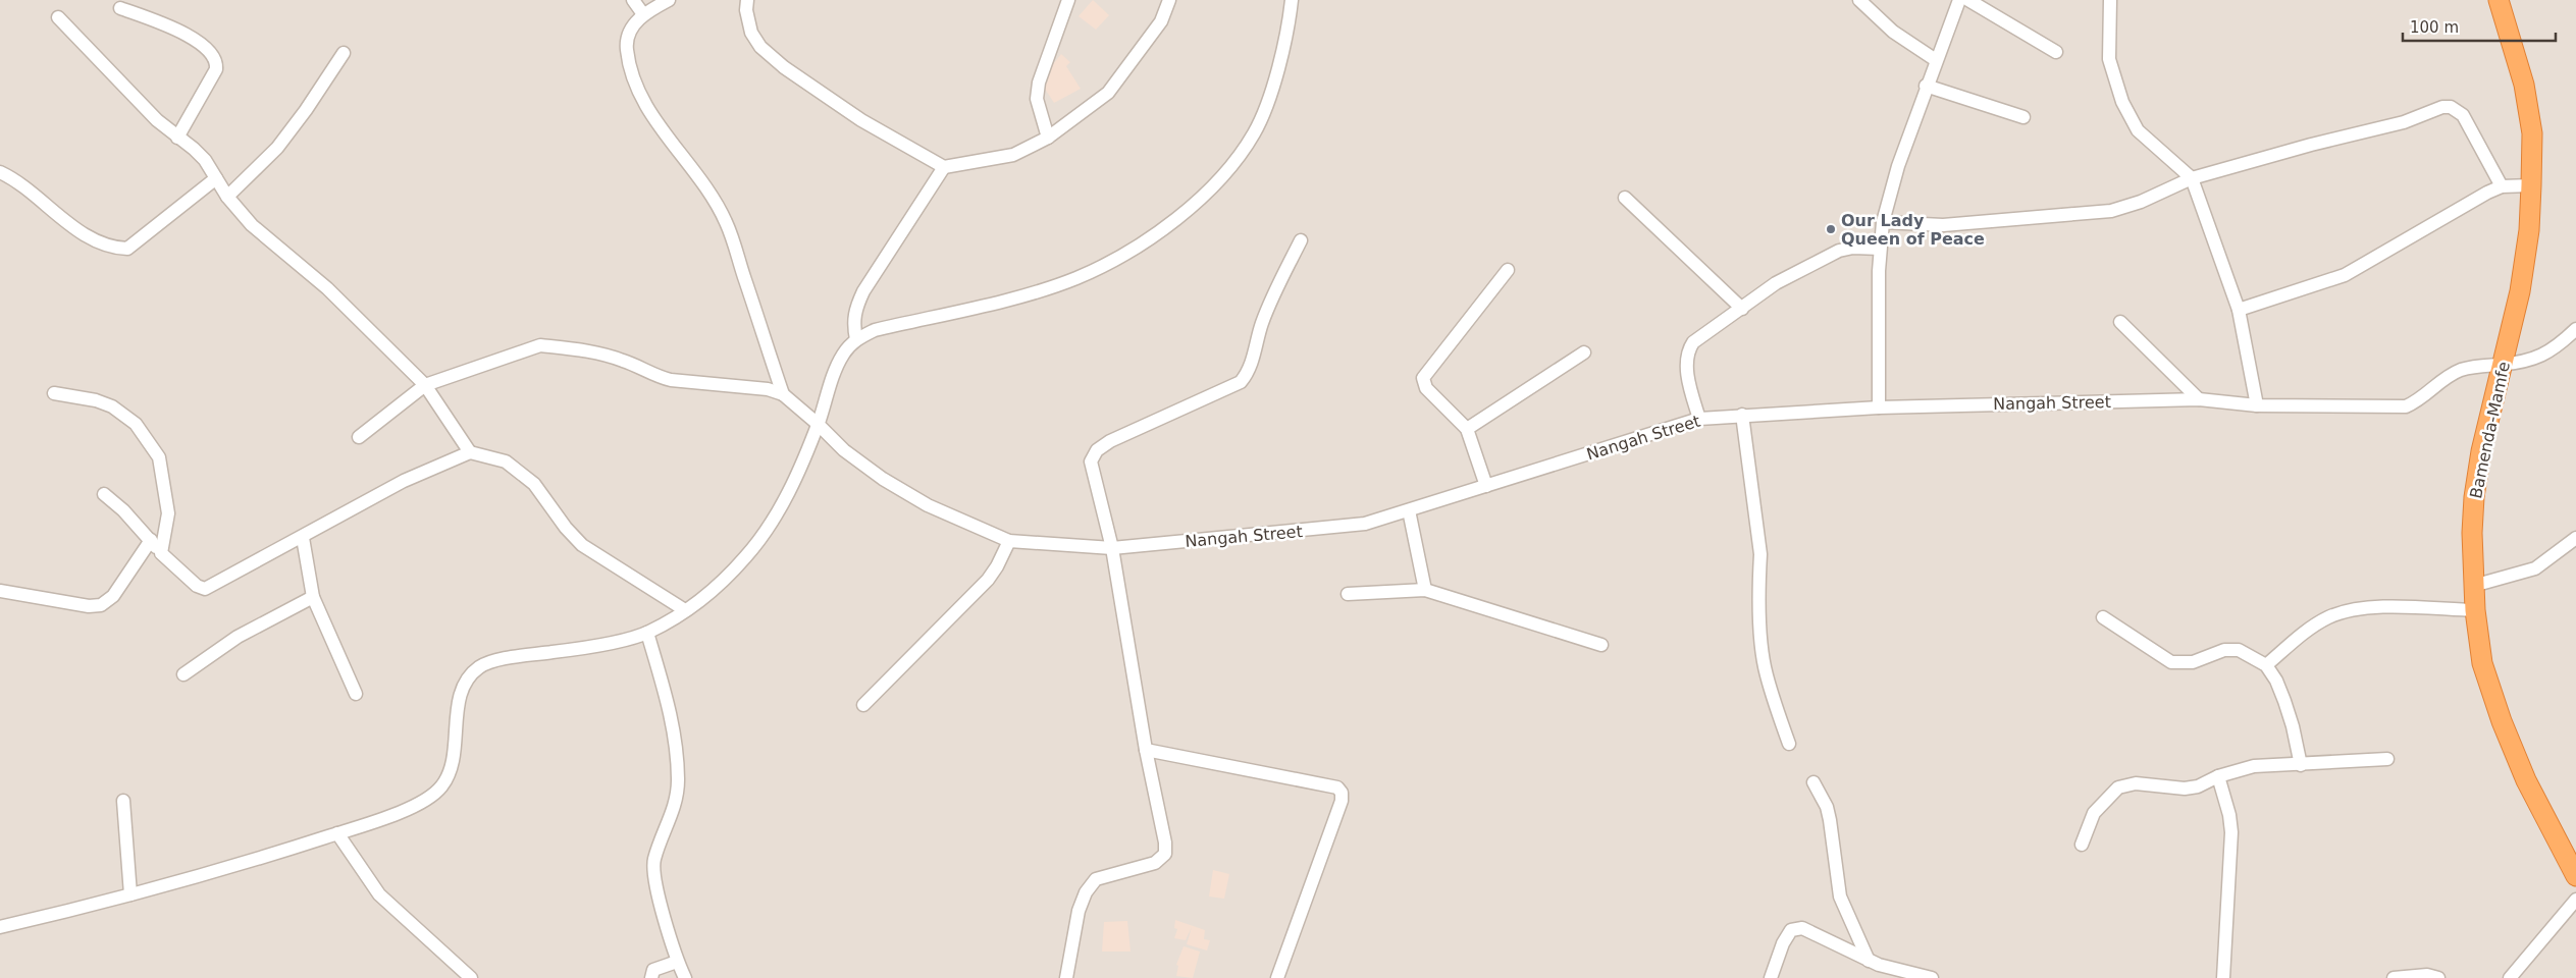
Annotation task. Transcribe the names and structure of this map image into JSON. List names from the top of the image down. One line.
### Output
{"streets":{"highway":["Bamenda-Mamfe"],"street":["Nangah Street"]},"crossings":[["Nangah Street","Bamenda-Mamfe"]],"places":["Our Lady Queen of Peace"],"scale_bar":"100 m"}
